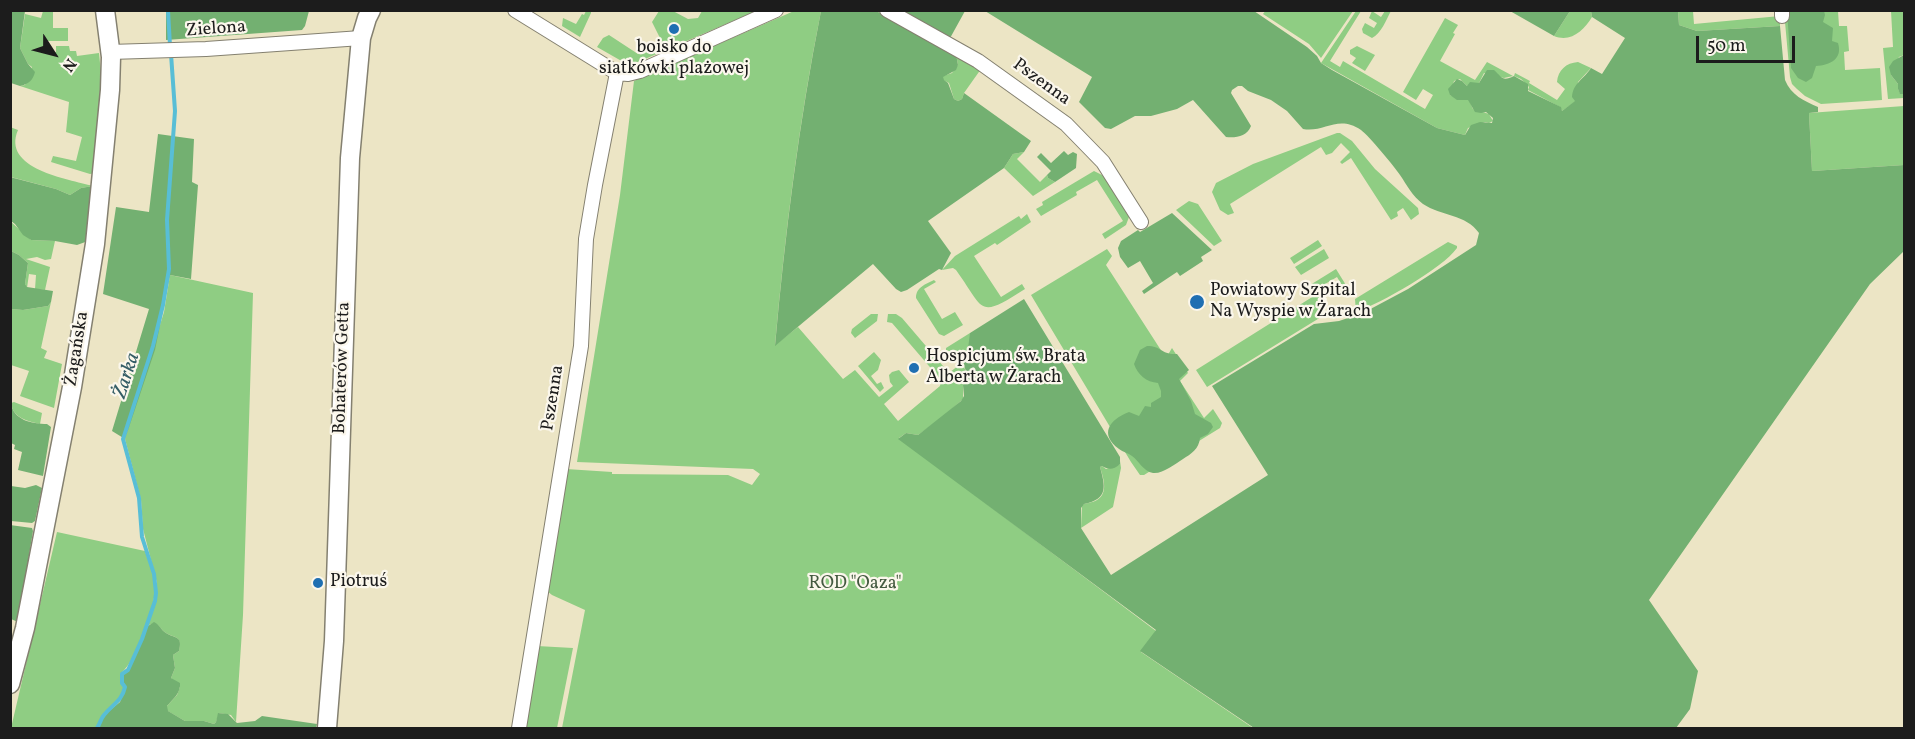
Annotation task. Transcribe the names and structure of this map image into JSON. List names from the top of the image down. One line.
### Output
{"streets":{"street":["Zielona","Pszenna","Żagańska","Bohaterów Getta"]},"crossings":[["Zielona","Żagańska"],["Zielona","Bohaterów Getta"]],"water":["Żarka"],"parks":["ROD \"Oaza\""],"places":["boisko do siatkówki plażowej","Powiatowy Szpital Na Wyspie w Żarach","Hospicjum św. Brata Alberta w Żarach","Piotruś"],"scale_bar":"50 m","north":"bottom right"}
